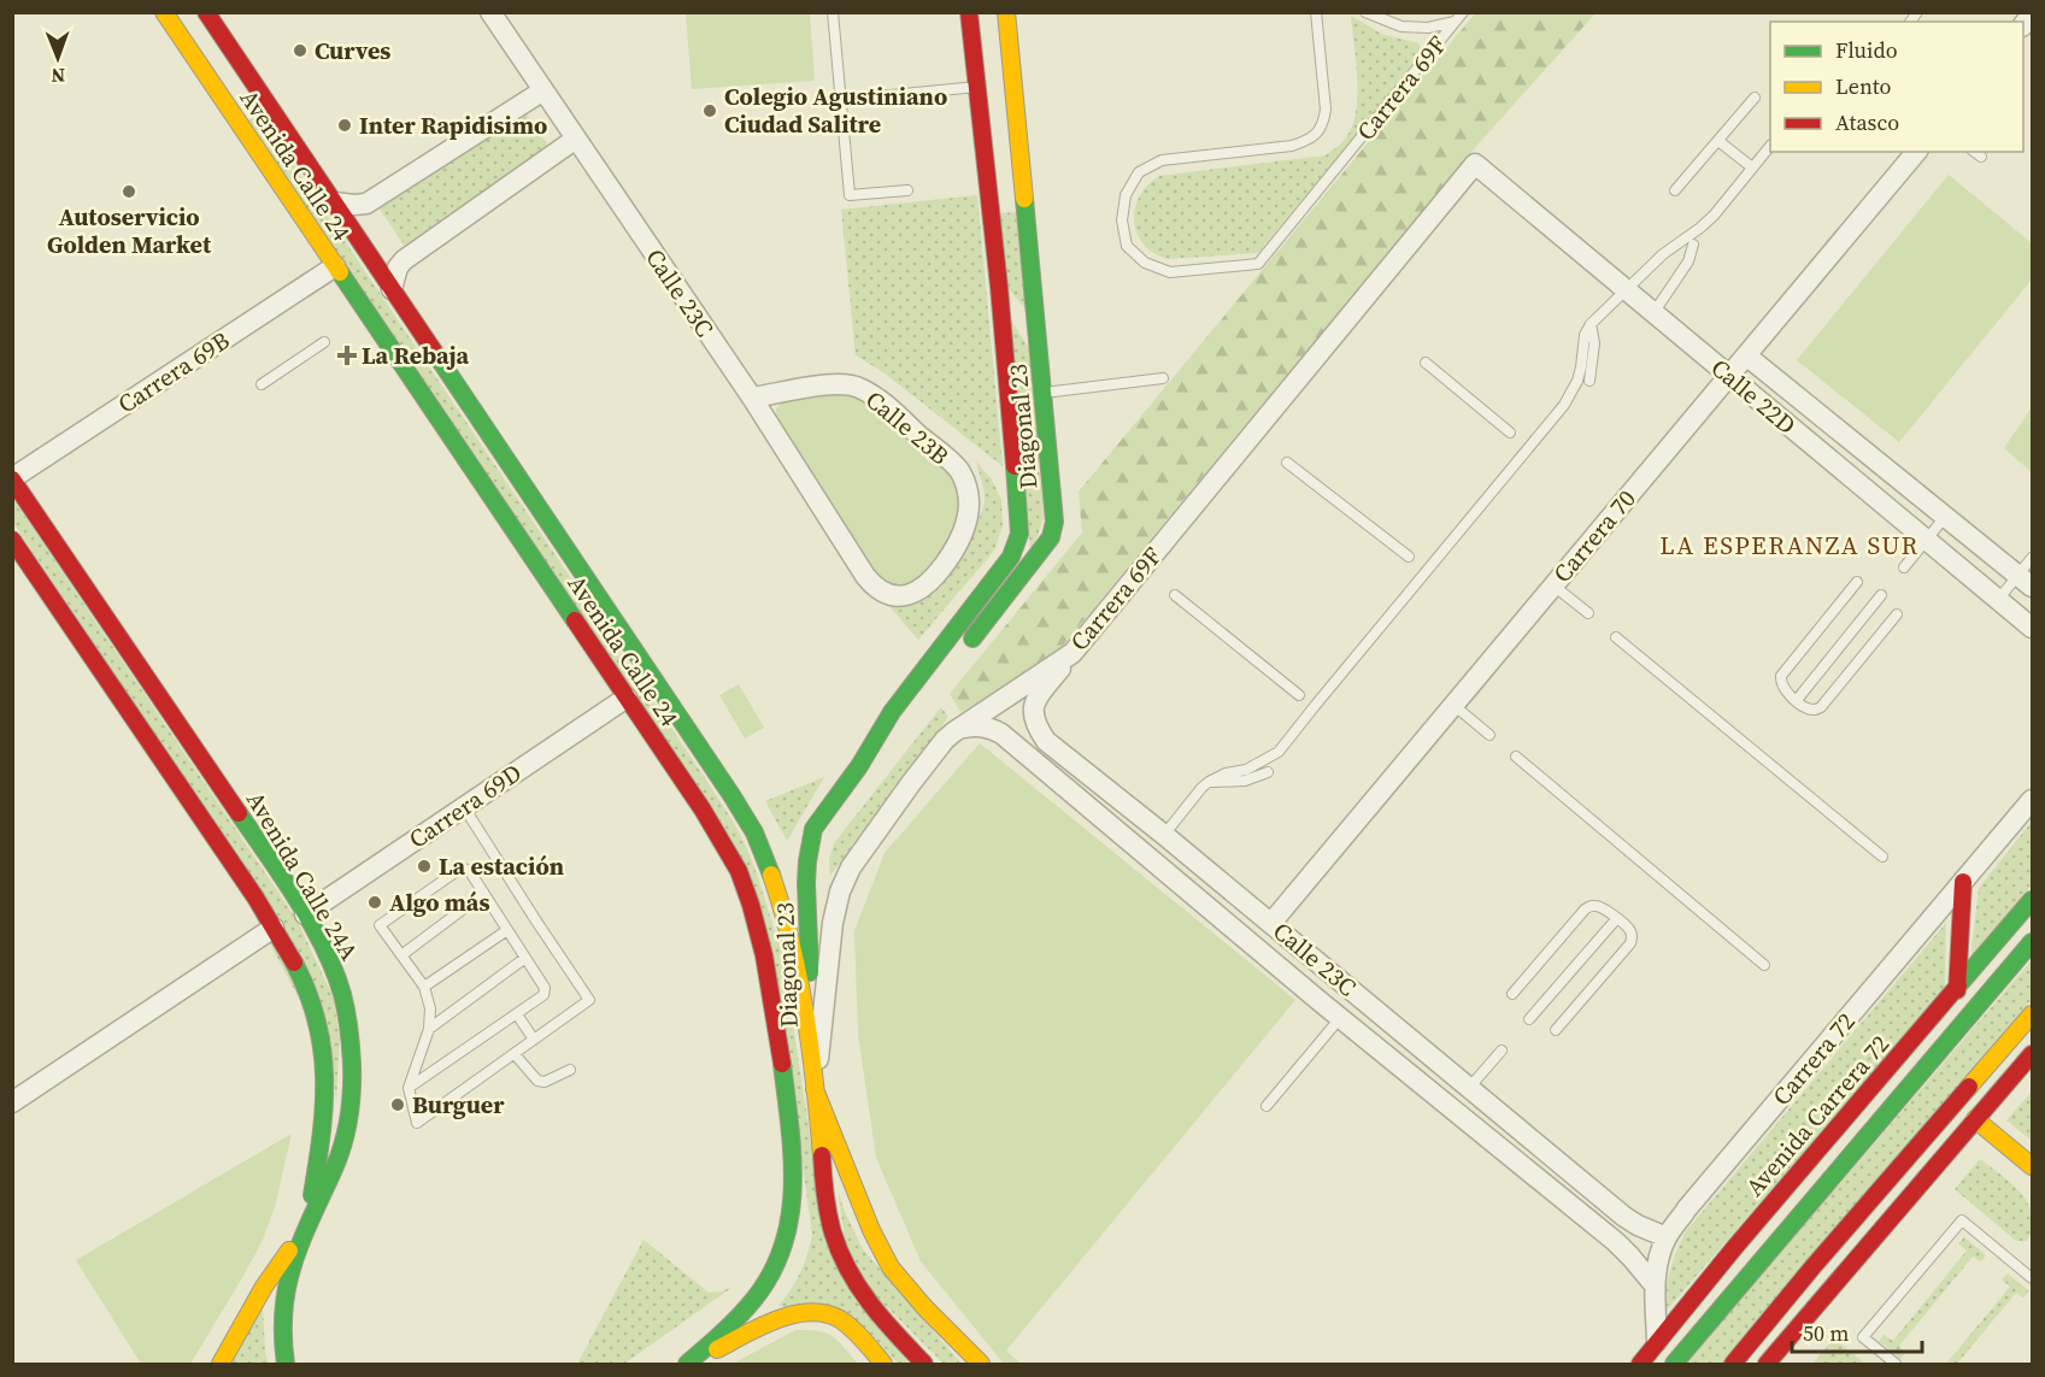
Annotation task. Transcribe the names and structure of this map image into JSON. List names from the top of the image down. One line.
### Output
{"streets":{"main road":["Avenida Calle 24","Diagonal 23","Avenida Calle 24A","Avenida Carrera 72"],"street":["Carrera 69F","Calle 23C","Carrera 69B","Calle 22D","Calle 23B","Carrera 70","Carrera 69D","Carrera 72"]},"crossings":[["Carrera 69F","Avenida Calle 24"],["Carrera 69F","Calle 23C"],["Carrera 69F","Calle 22D"],["Carrera 69F","Diagonal 23"],["Avenida Calle 24","Carrera 69B"],["Avenida Calle 24","Diagonal 23"],["Avenida Calle 24","Carrera 69D"],["Calle 23C","Calle 23B"],["Calle 23C","Carrera 70"],["Calle 23C","Carrera 72"],["Carrera 69B","Avenida Calle 24A"],["Calle 22D","Carrera 70"],["Carrera 69D","Avenida Calle 24A"],["Carrera 72","Avenida Carrera 72"]],"districts":["LA ESPERANZA SUR"],"places":{"other":["Curves","Colegio Agustiniano Ciudad Salitre","Inter Rapidisimo","Autoservicio Golden Market","La estación","Algo más","Burguer"],"health":["La Rebaja"]},"legend":["Fluido","Lento","Atasco"],"scale_bar":"50 m","north":"bottom"}
